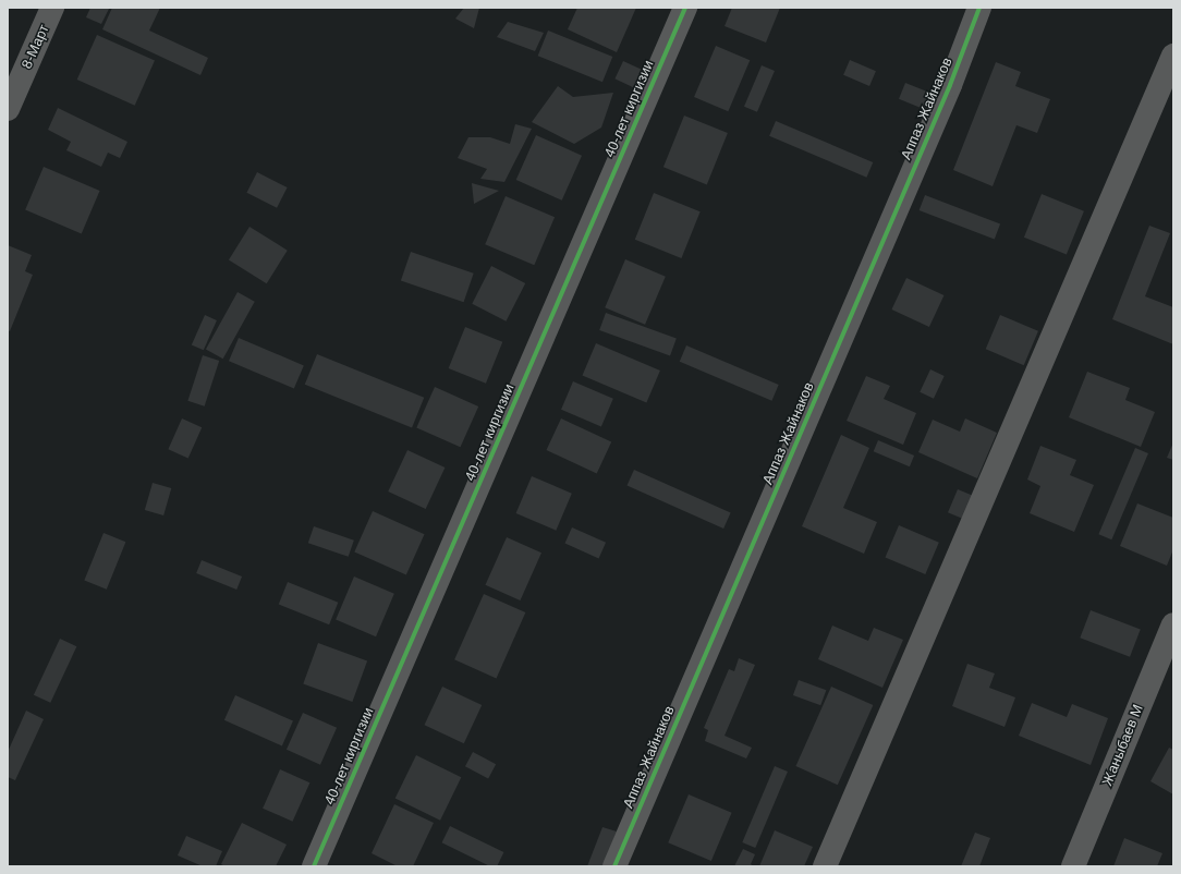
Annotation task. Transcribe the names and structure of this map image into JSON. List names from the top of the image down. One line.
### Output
{"streets":{"street":["8-Март","40-лет киргизии","Аппаз Жайнаков","Жаныбаев М"]}}
